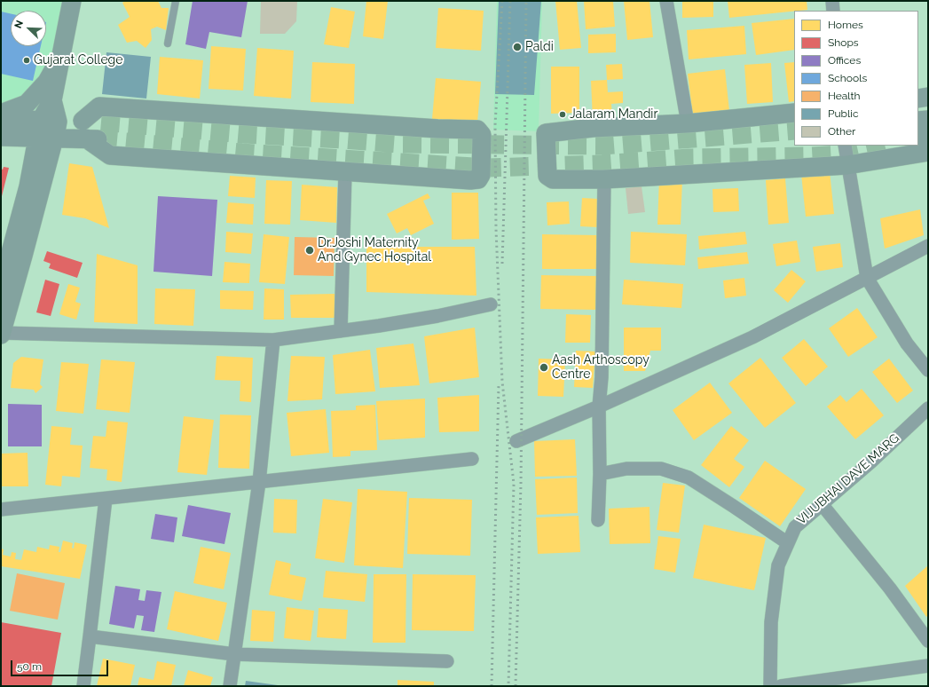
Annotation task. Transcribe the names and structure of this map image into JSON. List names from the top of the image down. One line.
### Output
{"streets":{"street":["VIJUBHAI DAVE MARG"]},"places":["Paldi","Gujarat College","Jalaram Mandir","Dr.Joshi Maternity And Gynec Hospital","Aash Arthoscopy Centre"],"legend":["Homes","Shops","Offices","Schools","Health","Public","Other"],"scale_bar":"50 m","north":"top left"}
